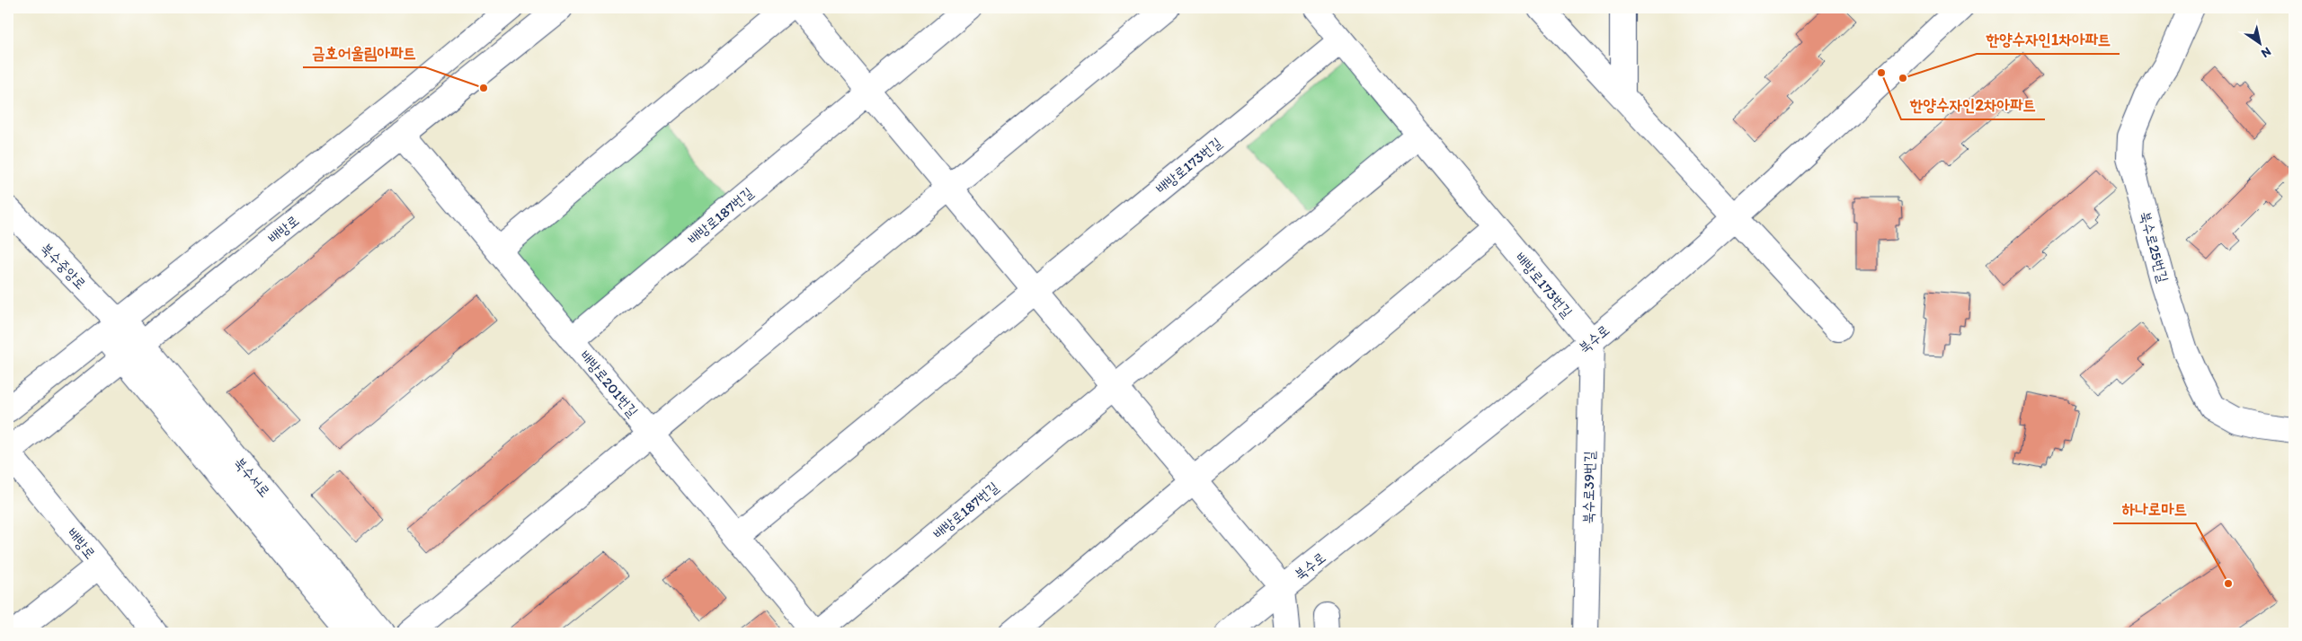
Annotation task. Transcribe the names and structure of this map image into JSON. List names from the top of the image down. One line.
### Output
{"streets":{"street":["배방로173번길","배방로187번길","배방로","북수로25번길","북수중앙로","북수로","배방로201번길","북수서로","북수로39번길"]},"crossings":[["배방로173번길","북수로"],["배방로173번길","북수로39번길"],["배방로187번길","배방로201번길"],["배방로","북수중앙로"],["배방로","배방로201번길"],["배방로","북수서로"],["북수중앙로","북수서로"],["북수로","북수로39번길"]],"places":["한양수자인2차아파트","한양수자인1차아파트","금호어울림아파트","하나로마트"],"north":"bottom right"}
